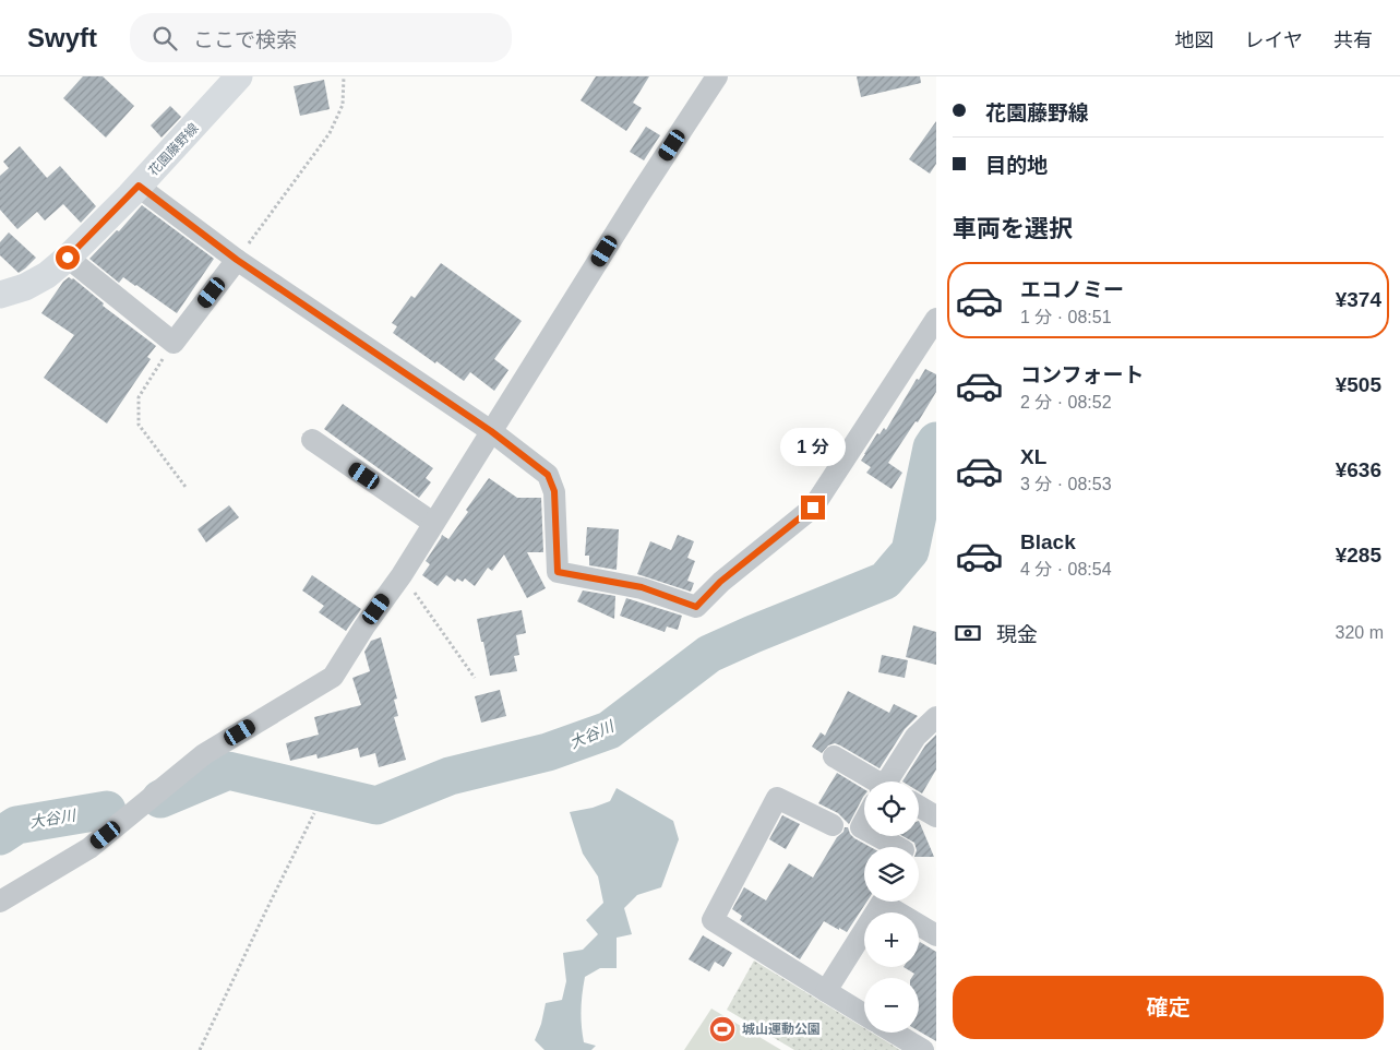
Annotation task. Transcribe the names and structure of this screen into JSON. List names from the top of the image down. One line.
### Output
{"streets":{"main road":["花園藤野線"]},"water":["大谷川"],"places":{"sports":["城山運動公園"]},"page":{"header":"Swyft","search":"ここで検索","nav":["地図","レイヤ","共有"],"banner":["花園藤野線","目的地"],"heading":"車両を選択","list":[{"name":"エコノミー","note":"1 分 · 08:51","value":"¥374"},{"name":"コンフォート","note":"2 分 · 08:52","value":"¥505"},{"name":"XL","note":"3 分 · 08:53","value":"¥636"},{"name":"Black","note":"4 分 · 08:54","value":"¥285"}],"bubble":"1 分","pay":["現金","320 m"],"map_buttons":["+","−"],"buttons":"確定"}}
